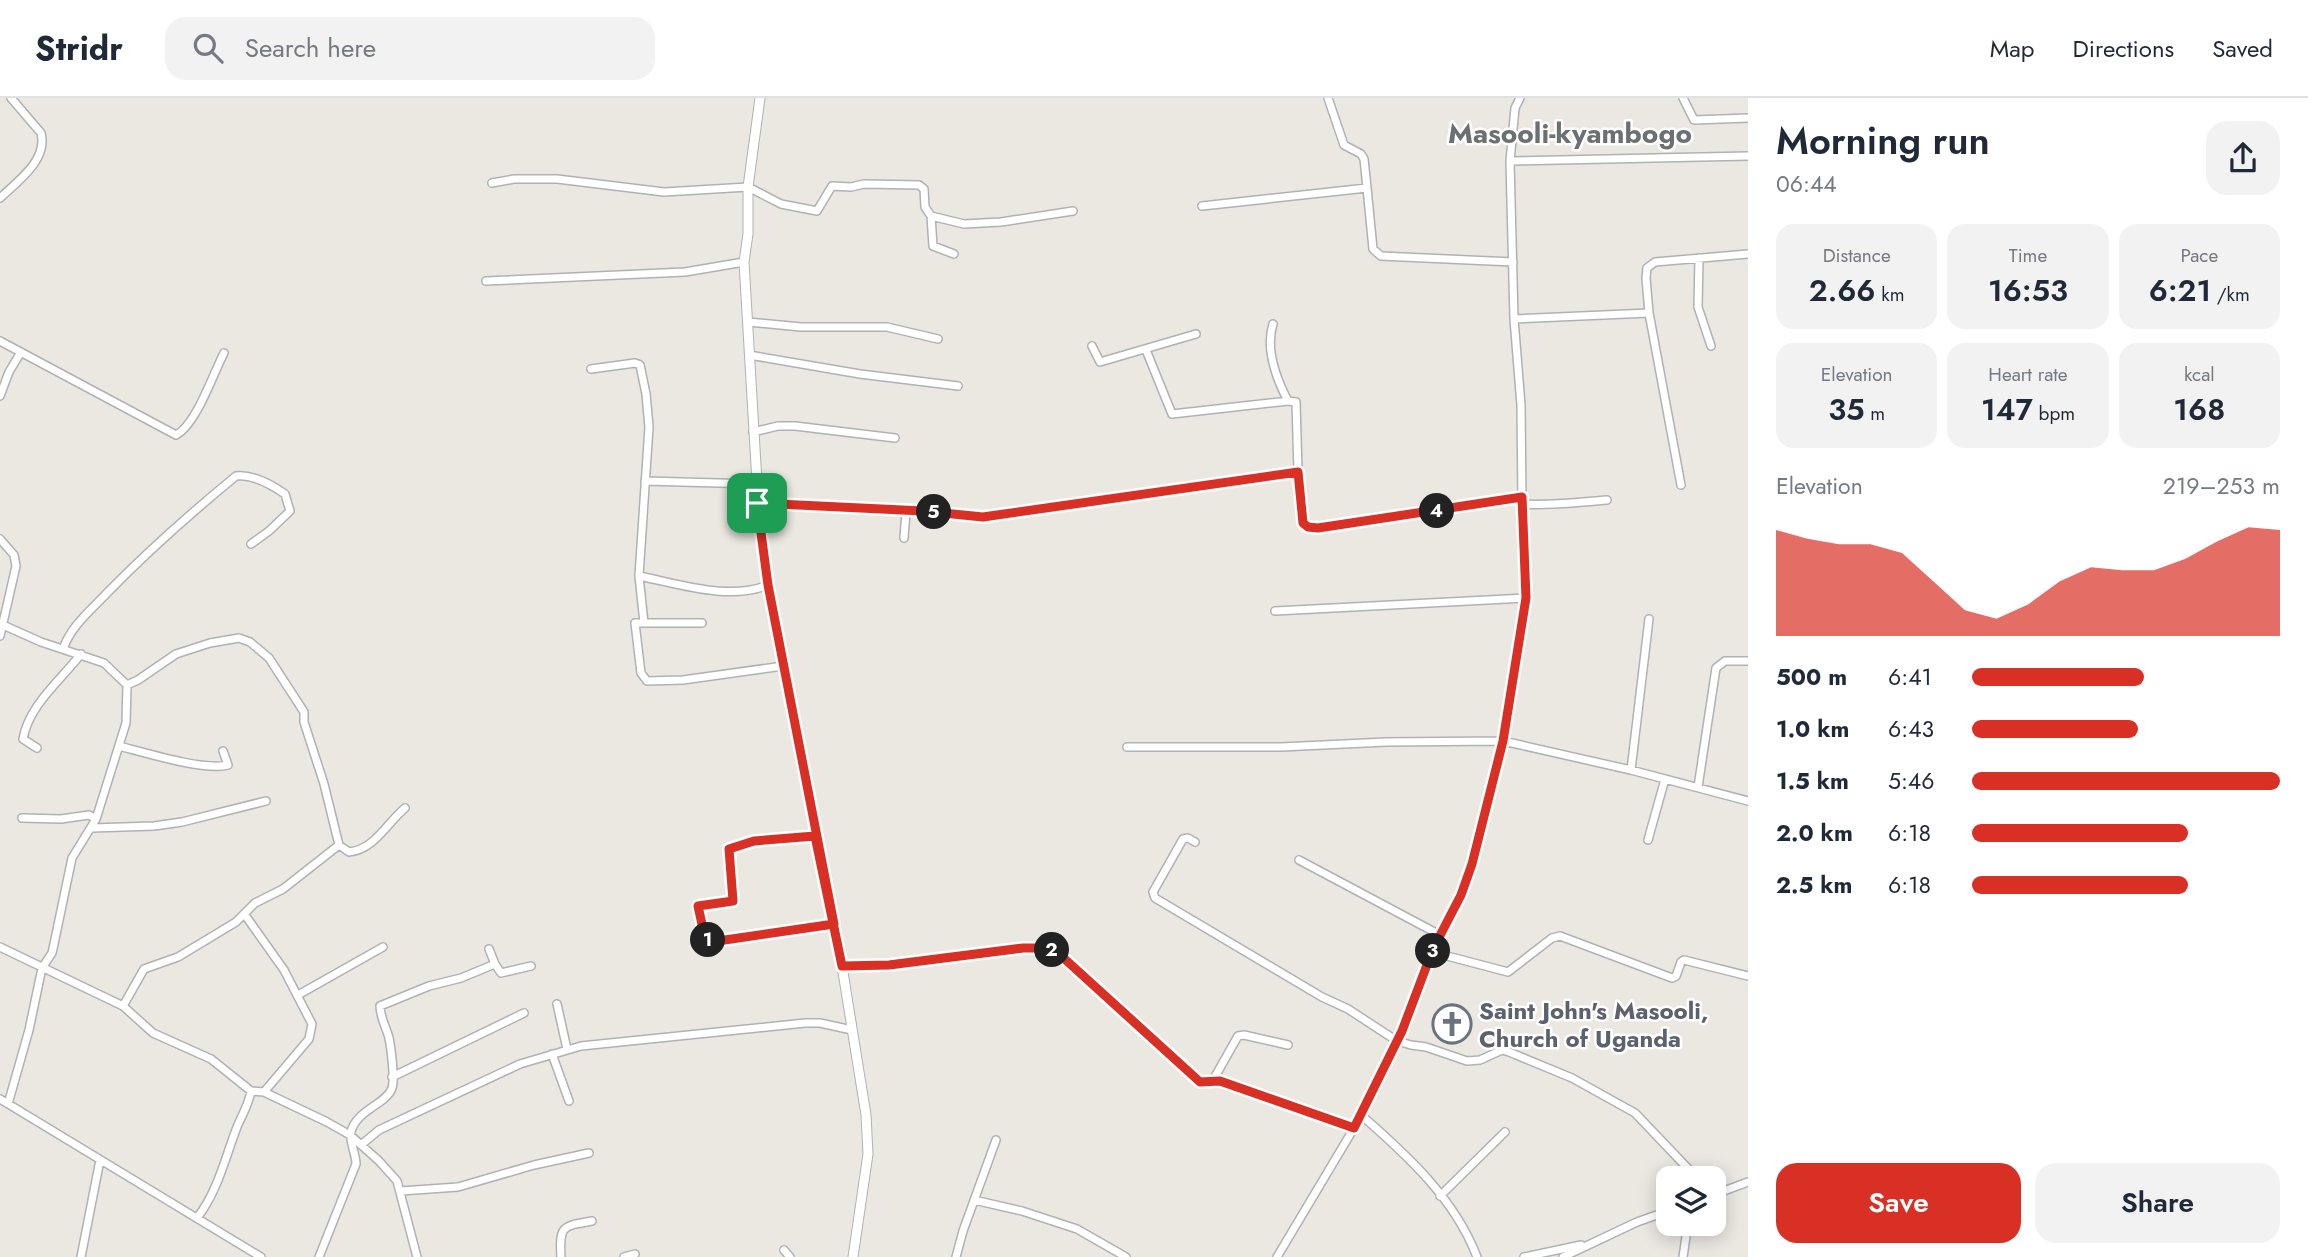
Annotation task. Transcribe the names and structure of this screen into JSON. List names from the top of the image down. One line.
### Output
{"districts":["Masooli-kyambogo"],"places":{"church":["Saint John's Masooli, Church of Uganda"]},"page":{"header":"Stridr","search":"Search here","nav":["Map","Directions","Saved"],"heading":["Morning run","06:44"],"stats":[["Distance","2.66 km"],["Time","16:53"],["Pace","6:21 /km"],["Elevation","35 m"],["Heart rate","147 bpm"],["kcal","168"]],"chart":["Elevation","219–253 m"],"pins":["4","5","1","2","3"],"list":[{"name":"500 m","note":"6:41"},{"name":"1.0 km","note":"6:43"},{"name":"1.5 km","note":"5:46"},{"name":"2.0 km","note":"6:18"},{"name":"2.5 km","note":"6:18"}],"buttons":["Save","Share"]}}
